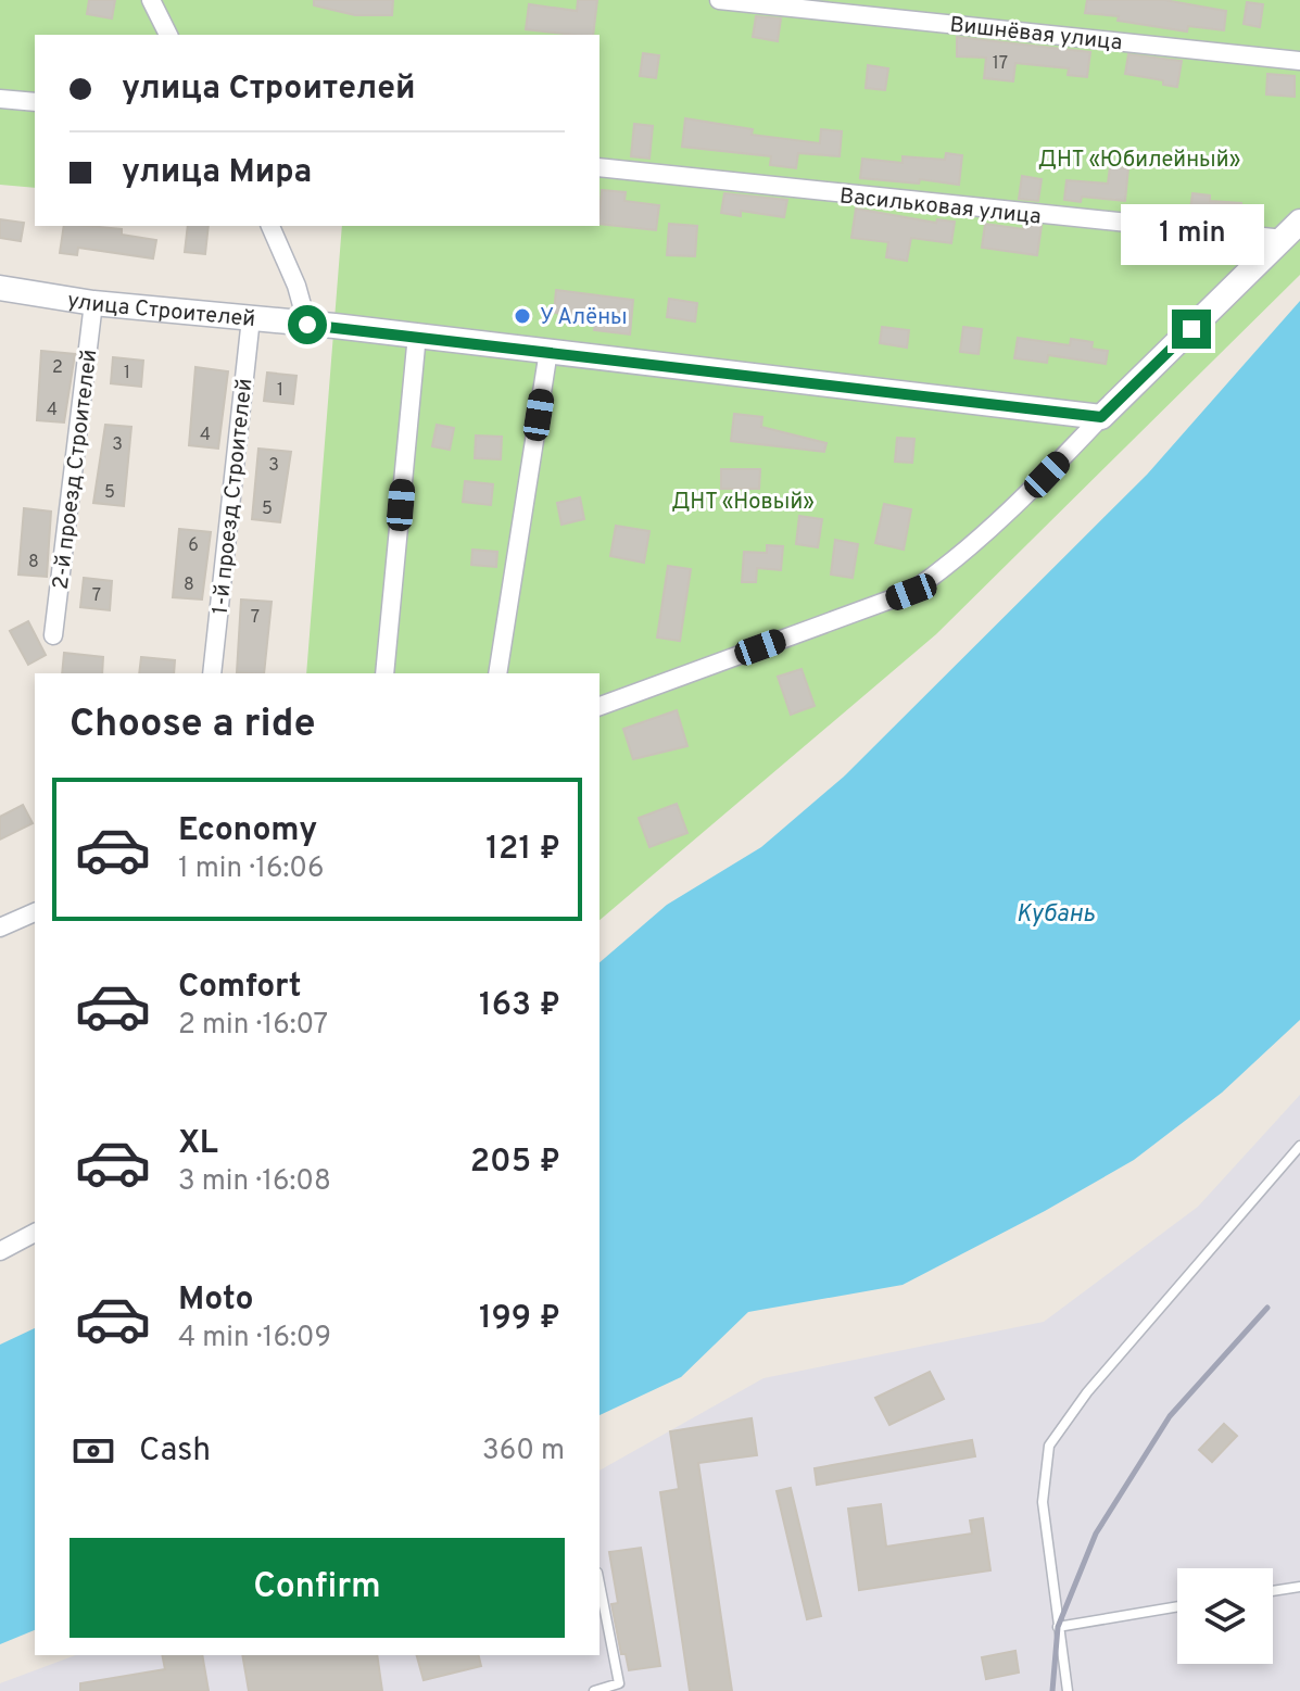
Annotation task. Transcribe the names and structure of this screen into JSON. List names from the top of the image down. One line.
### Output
{"streets":{"street":["Вишнёвая улица","Васильковая улица","улица Строителей","2-й проезд Строителей","1-й проезд Строителей"]},"crossings":[["улица Строителей","2-й проезд Строителей"],["улица Строителей","1-й проезд Строителей"]],"water":["Кубань"],"parks":["ДНТ «Юбилейный»","ДНТ «Новый»"],"places":["У Алёны"],"house_numbers":["17","2","1","1","4","4","3","3","5","5","6","8","8","7","7"],"page":{"banner":["улица Строителей","улица Мира"],"bubble":"1 min","heading":"Choose a ride","list":[{"name":"Economy","note":"1 min · 16:06","value":"121 ₽"},{"name":"Comfort","note":"2 min · 16:07","value":"163 ₽"},{"name":"XL","note":"3 min · 16:08","value":"205 ₽"},{"name":"Moto","note":"4 min · 16:09","value":"199 ₽"}],"pay":["Cash","360 m"],"buttons":"Confirm"}}
